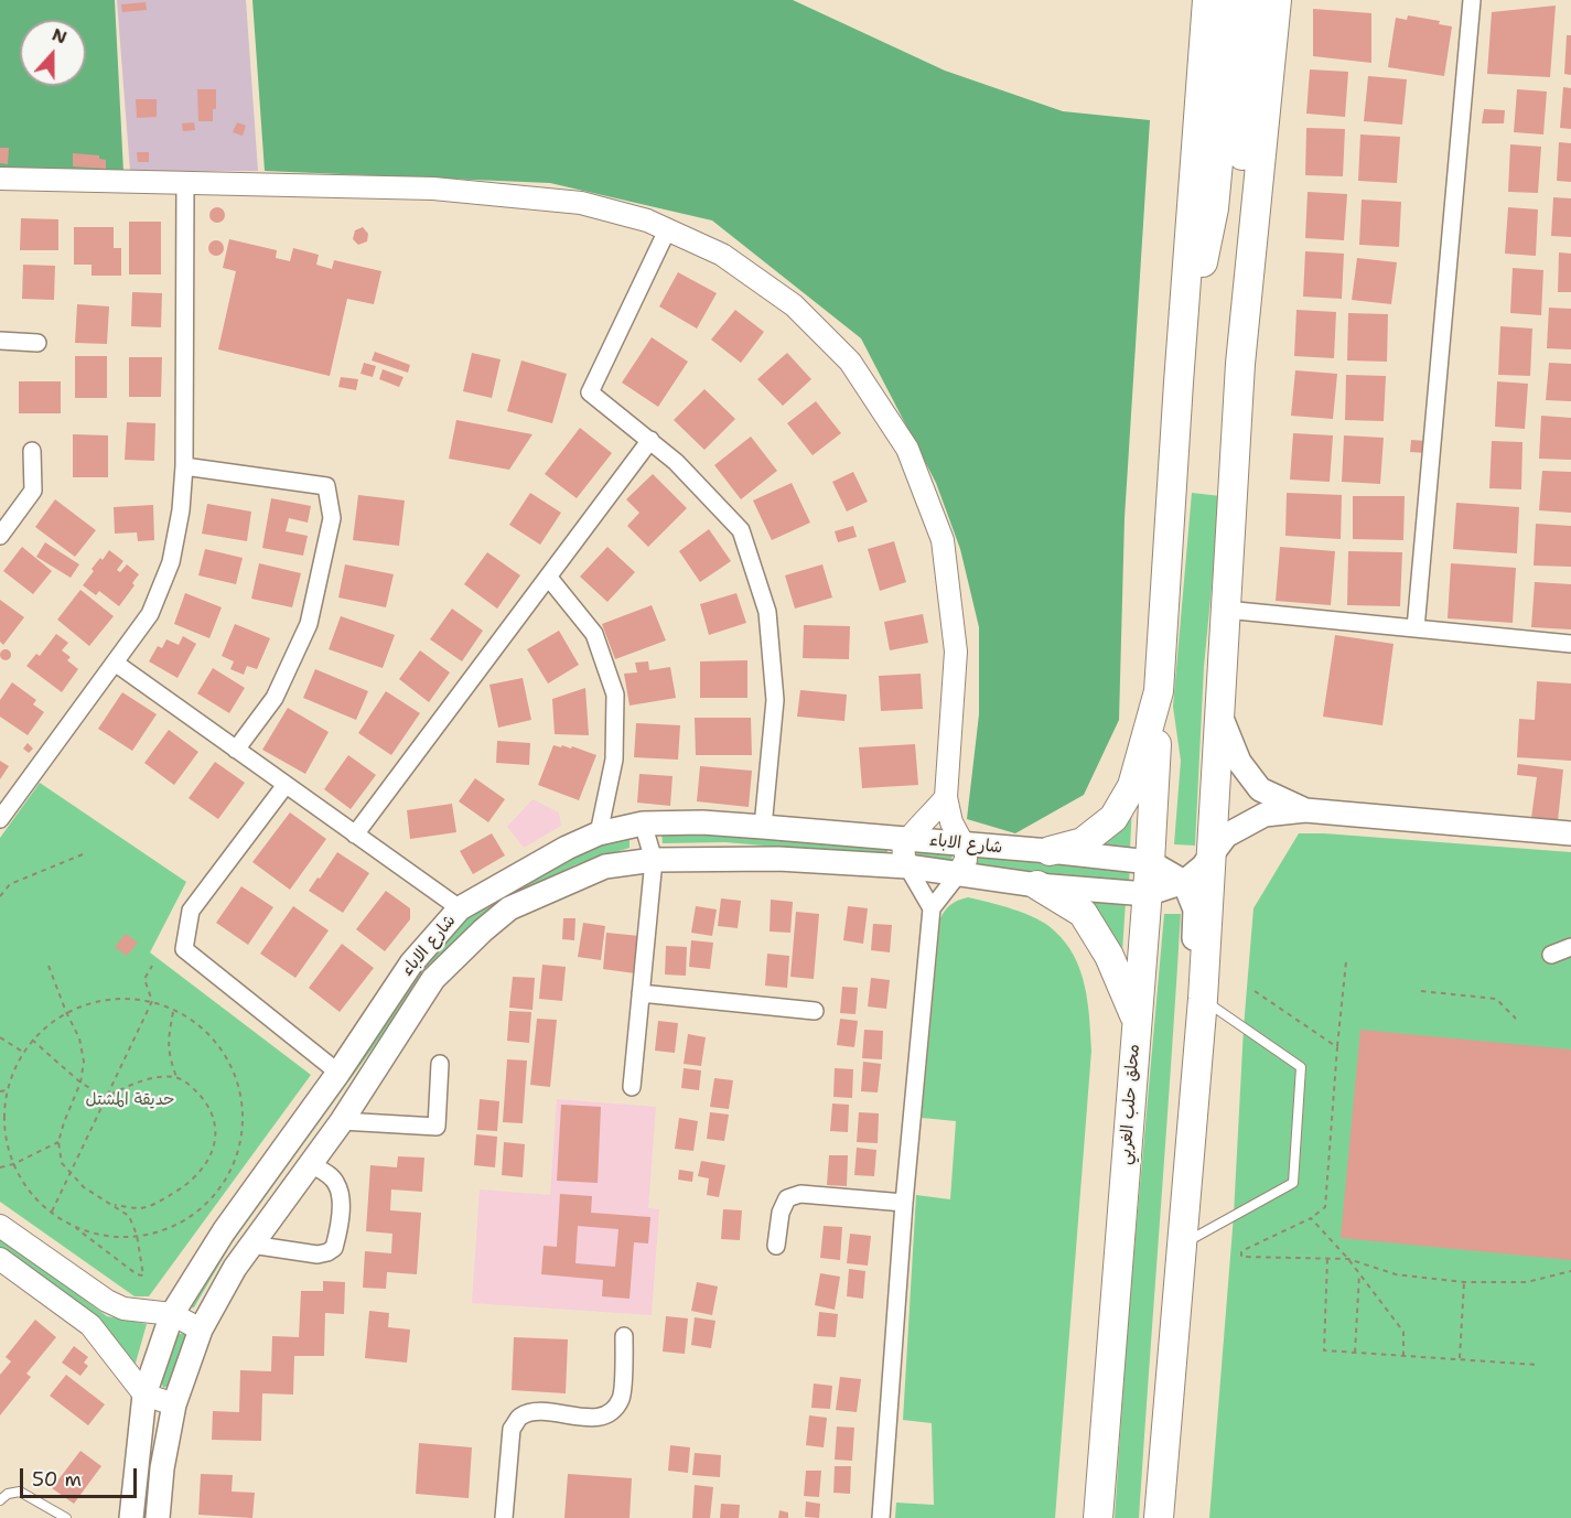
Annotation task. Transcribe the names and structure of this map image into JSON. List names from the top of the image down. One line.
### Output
{"streets":{"highway":["محلق حلب الغربي"],"main road":["شارع الاباء"]},"crossings":[["شارع الاباء","محلق حلب الغربي"]],"parks":["حديقة المشتل"],"scale_bar":"50 m","north":"top"}
